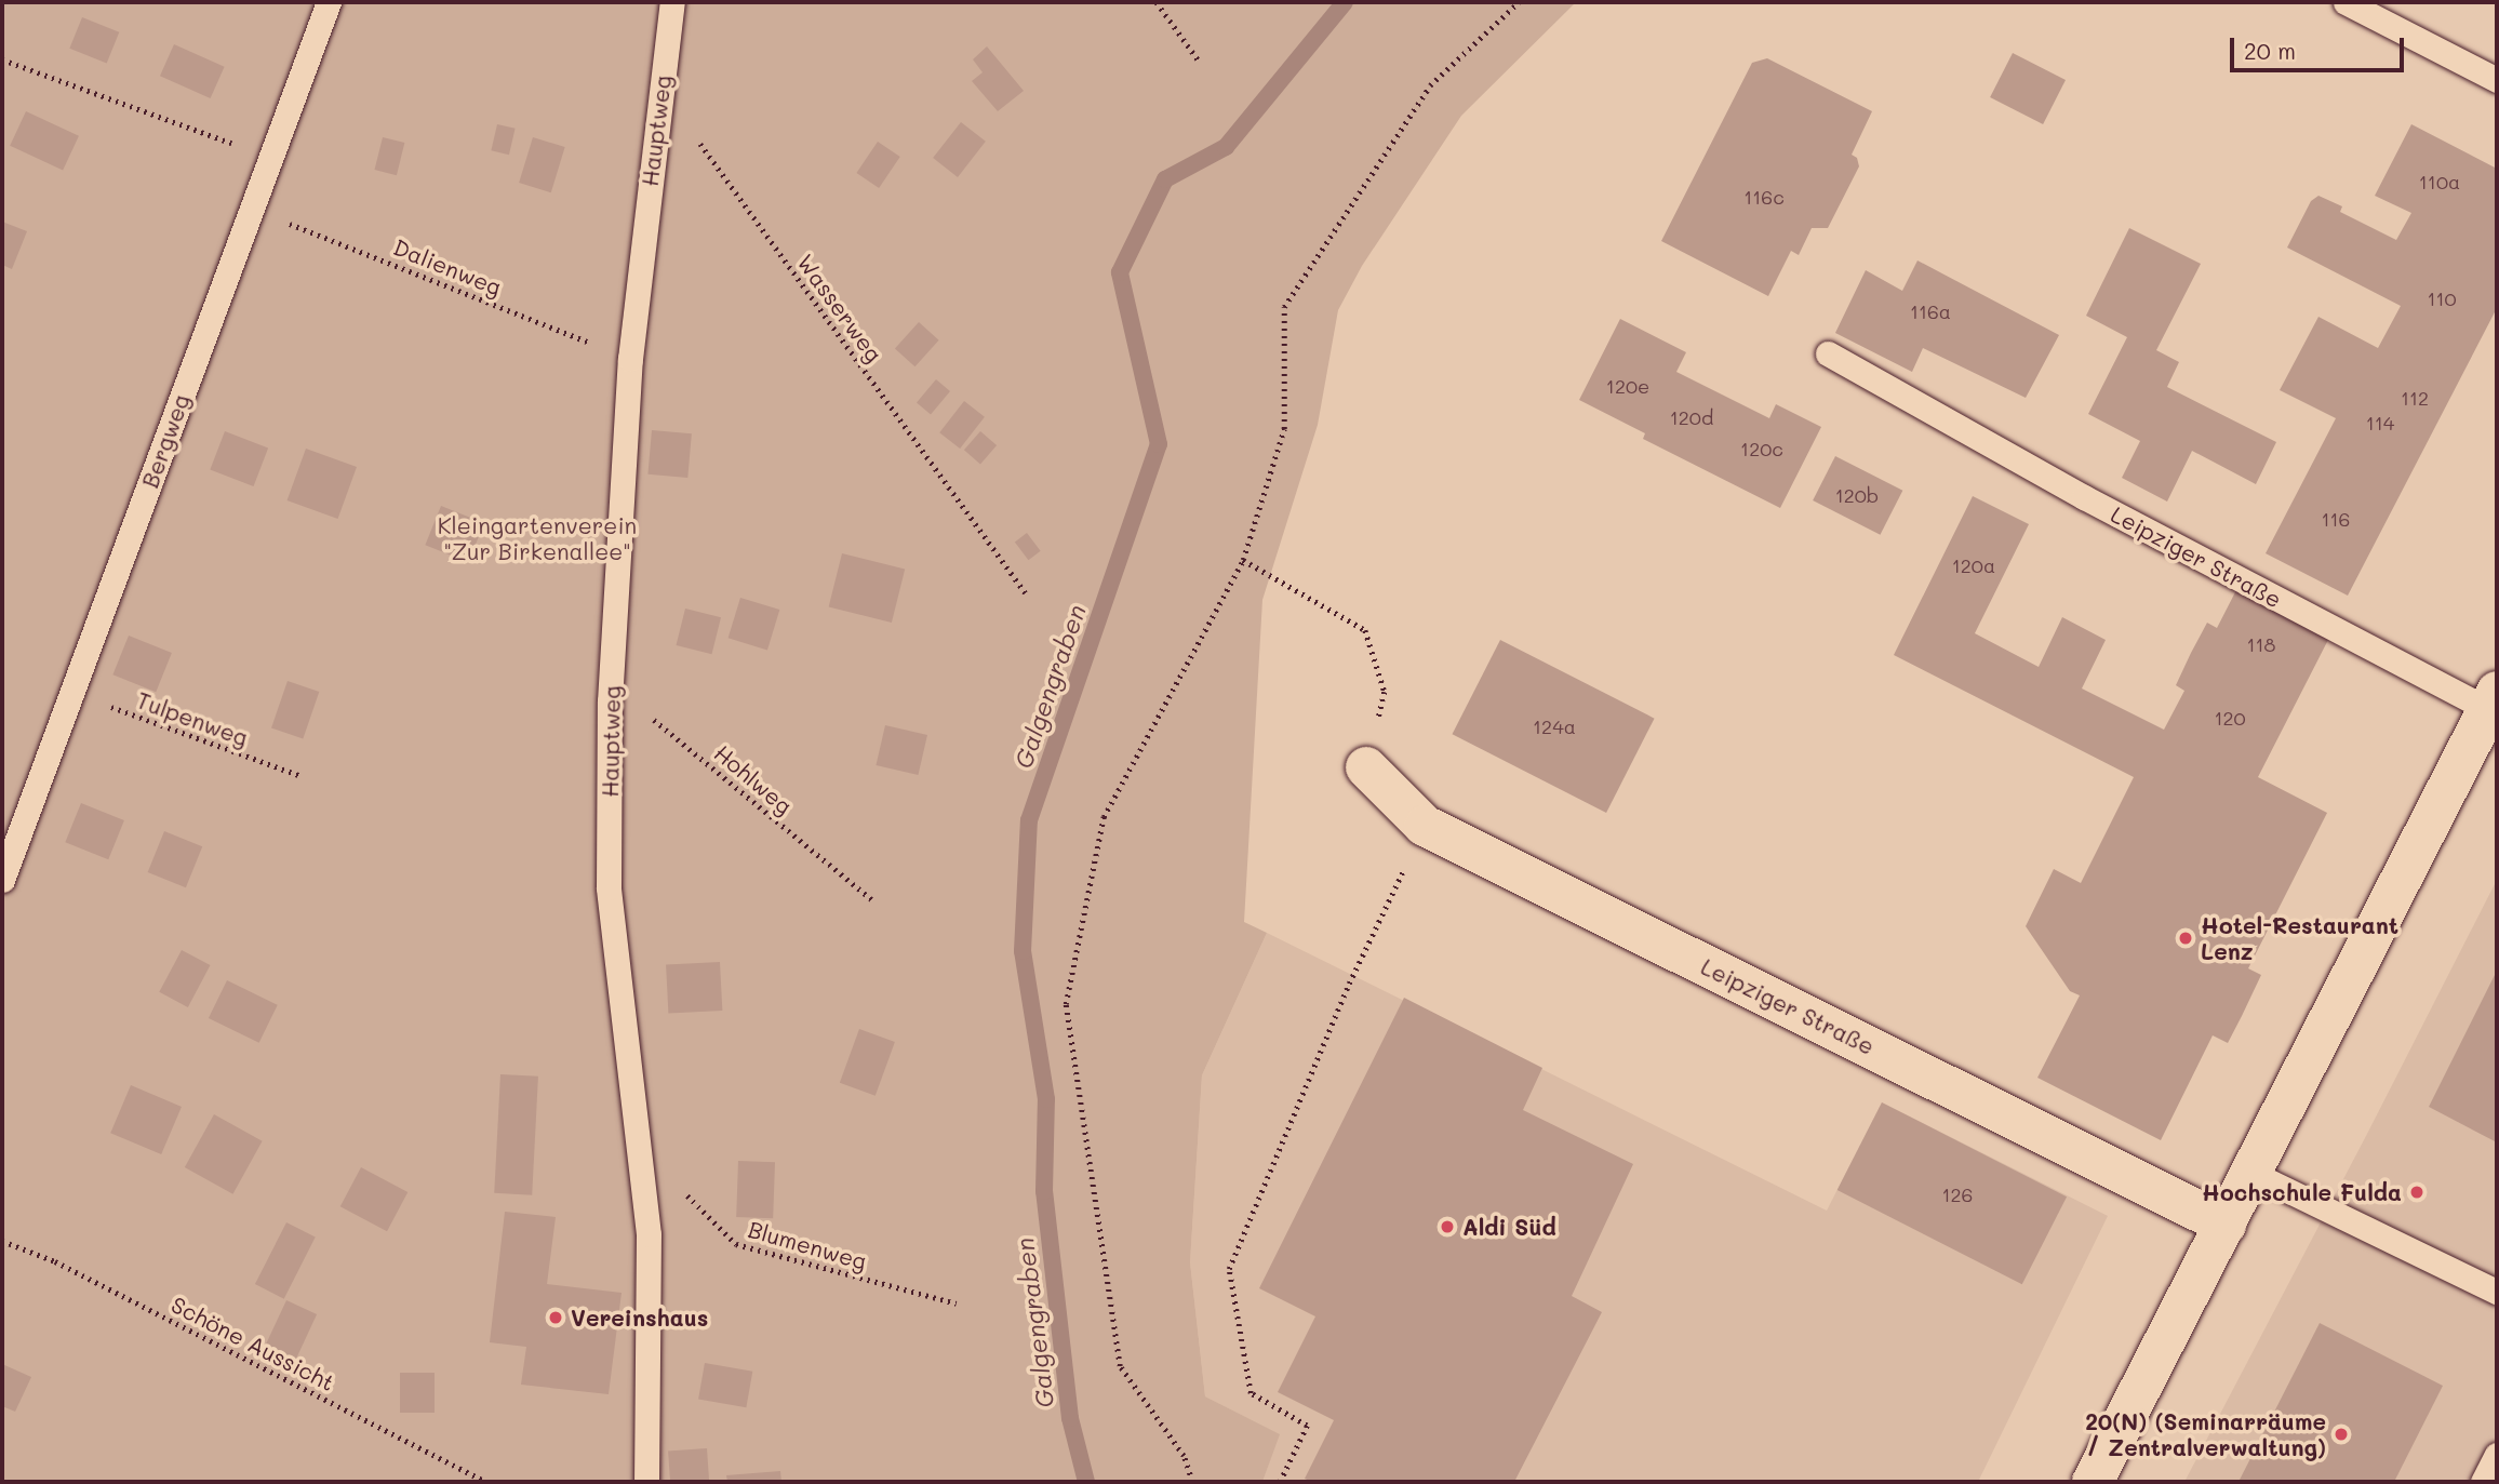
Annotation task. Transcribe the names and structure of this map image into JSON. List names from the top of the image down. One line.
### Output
{"streets":{"street":["Leipziger Straße"],"lane":["Hauptweg","Bergweg"],"path":["Dalienweg","Wasserweg","Tulpenweg","Hohlweg","Blumenweg","Schöne Aussicht"]},"crossings":[["Hauptweg","Dalienweg"],["Hauptweg","Hohlweg"],["Hauptweg","Blumenweg"],["Dalienweg","Bergweg"],["Bergweg","Tulpenweg"]],"water":["Galgengraben"],"parks":["Kleingartenverein \"Zur Birkenallee\""],"places":["Hotel-Restaurant Lenz","Hochschule Fulda","Aldi Süd","Vereinshaus","20(N) (Seminarräume / Zentralverwaltung)"],"house_numbers":["110a","116c","110","116a","120e","112","120d","114","120c","120b","116","120a","118","120","124a","126"],"scale_bar":"20 m"}
